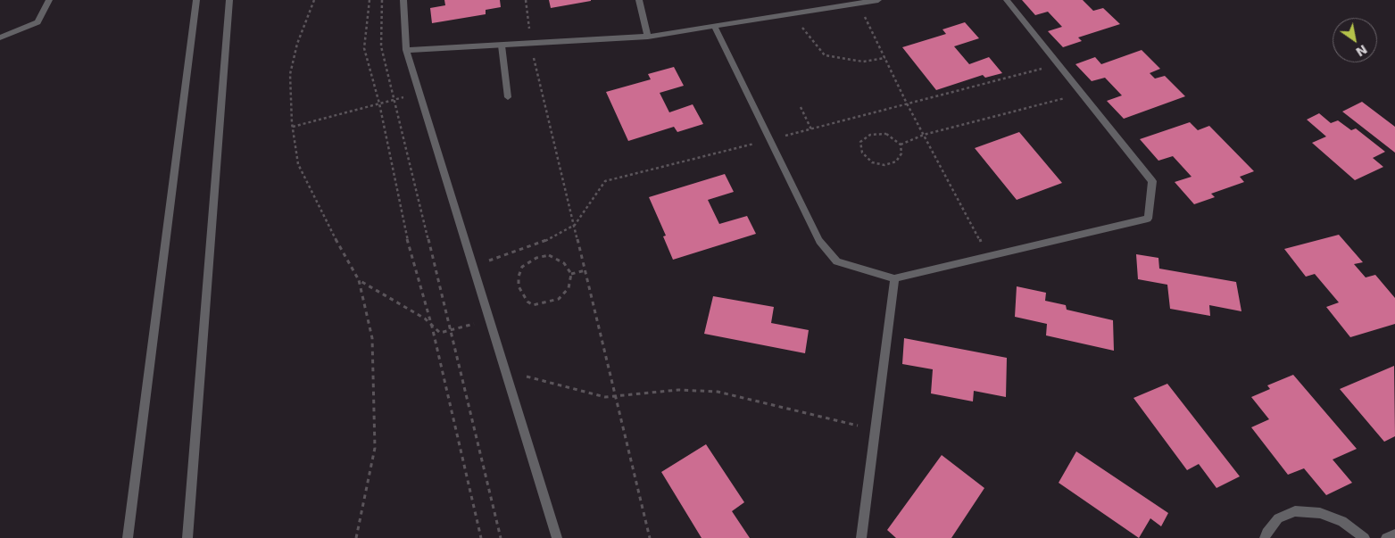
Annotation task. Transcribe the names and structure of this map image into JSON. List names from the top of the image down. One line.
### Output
{"north":"bottom right"}
